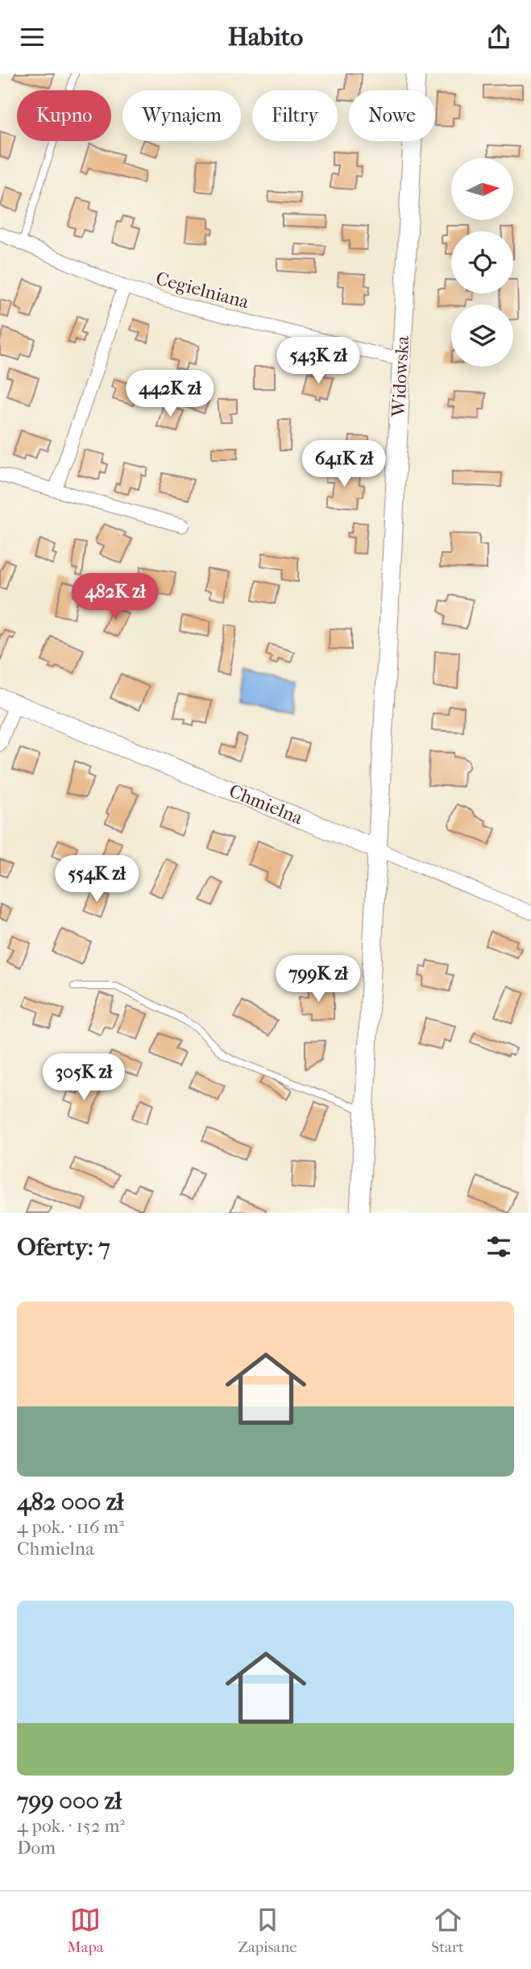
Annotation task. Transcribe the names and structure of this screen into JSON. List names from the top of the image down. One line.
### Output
{"streets":{"street":["Cegielniana","Widowska","Chmielna"]},"crossings":[["Cegielniana","Widowska"],["Widowska","Chmielna"]],"north":"right","page":{"header":"Habito","chip":["Kupno","Wynajem","Filtry","Nowe"],"price":["543K zł","442K zł","641K zł","482K zł","554K zł","799K zł","305K zł"],"heading":"Oferty: 7","list":[{"name":"482 000 zł","note":"4 pok. · 116 m² · Chmielna"},{"name":"799 000 zł","note":"4 pok. · 152 m² · Dom"}],"tabs":["Mapa","Zapisane","Start"]}}
